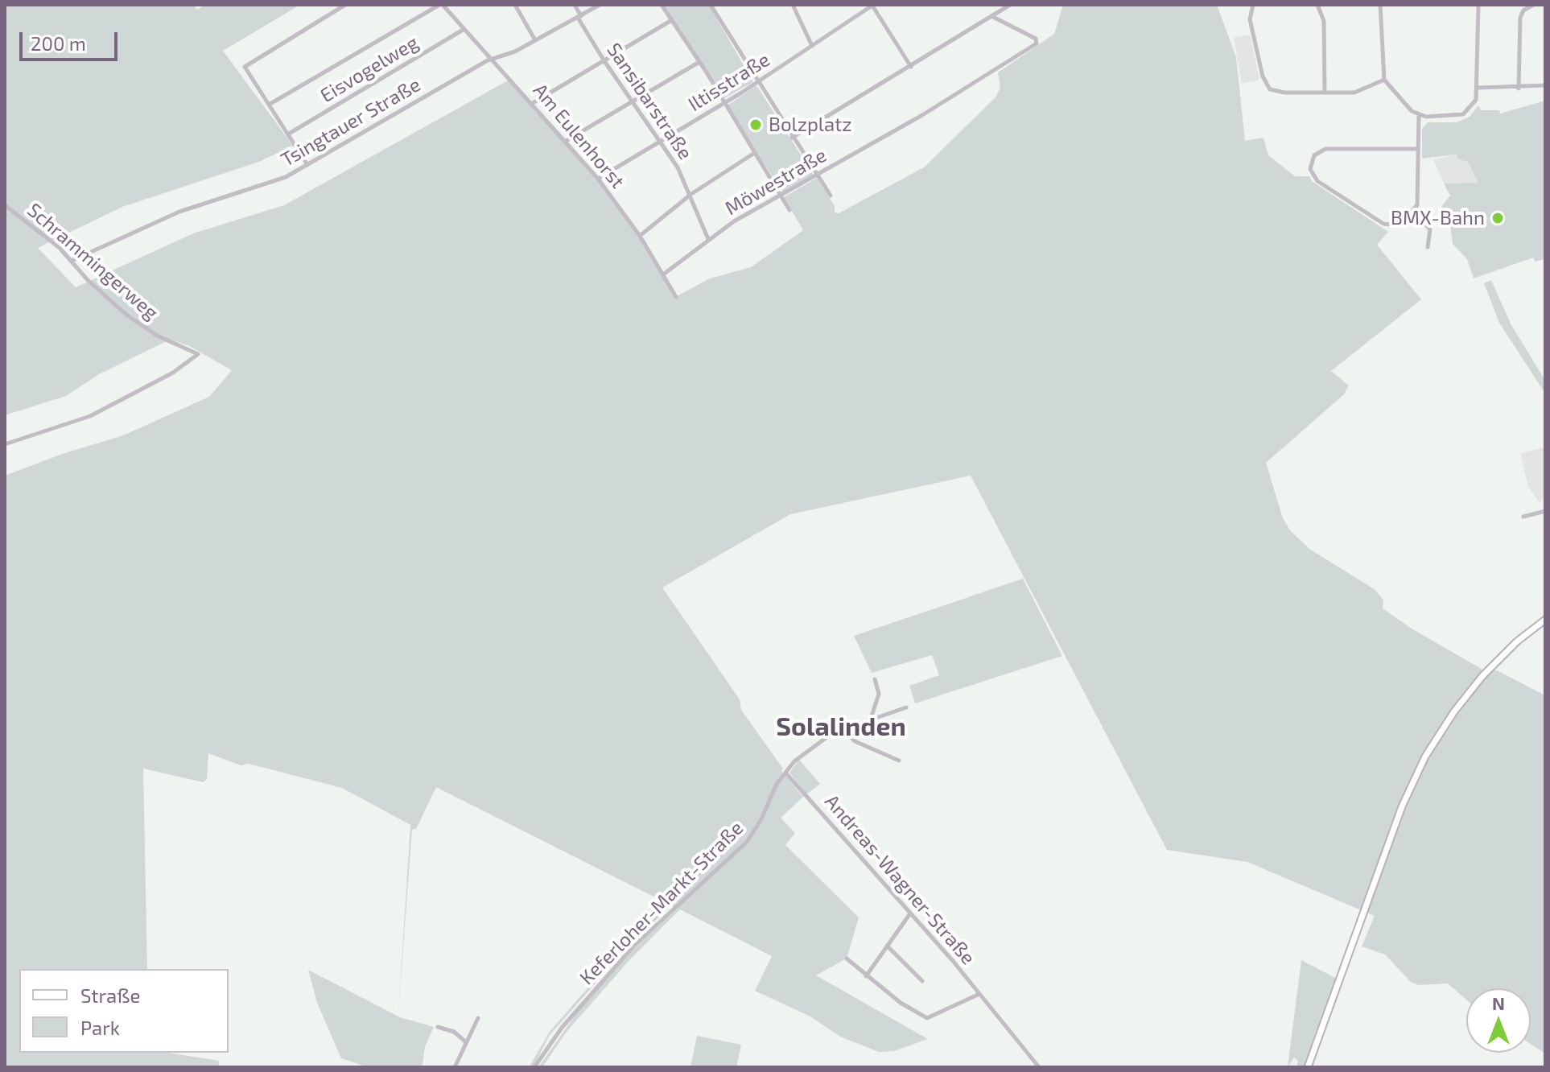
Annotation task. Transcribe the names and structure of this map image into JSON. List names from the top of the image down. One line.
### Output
{"streets":{"street":["Eisvogelweg","Iltisstraße","Sansibarstraße","Tsingtauer Straße","Am Eulenhorst","Möwestraße","Schrammingerweg","Andreas-Wagner-Straße","Keferloher-Markt-Straße"]},"crossings":[["Eisvogelweg","Am Eulenhorst"],["Iltisstraße","Sansibarstraße"],["Iltisstraße","Am Eulenhorst"],["Sansibarstraße","Tsingtauer Straße"],["Sansibarstraße","Möwestraße"],["Tsingtauer Straße","Am Eulenhorst"],["Tsingtauer Straße","Schrammingerweg"],["Am Eulenhorst","Möwestraße"],["Andreas-Wagner-Straße","Keferloher-Markt-Straße"]],"districts":["Solalinden"],"places":["Bolzplatz","BMX-Bahn"],"legend":["Straße","Park"],"scale_bar":"200 m","north":"top"}
